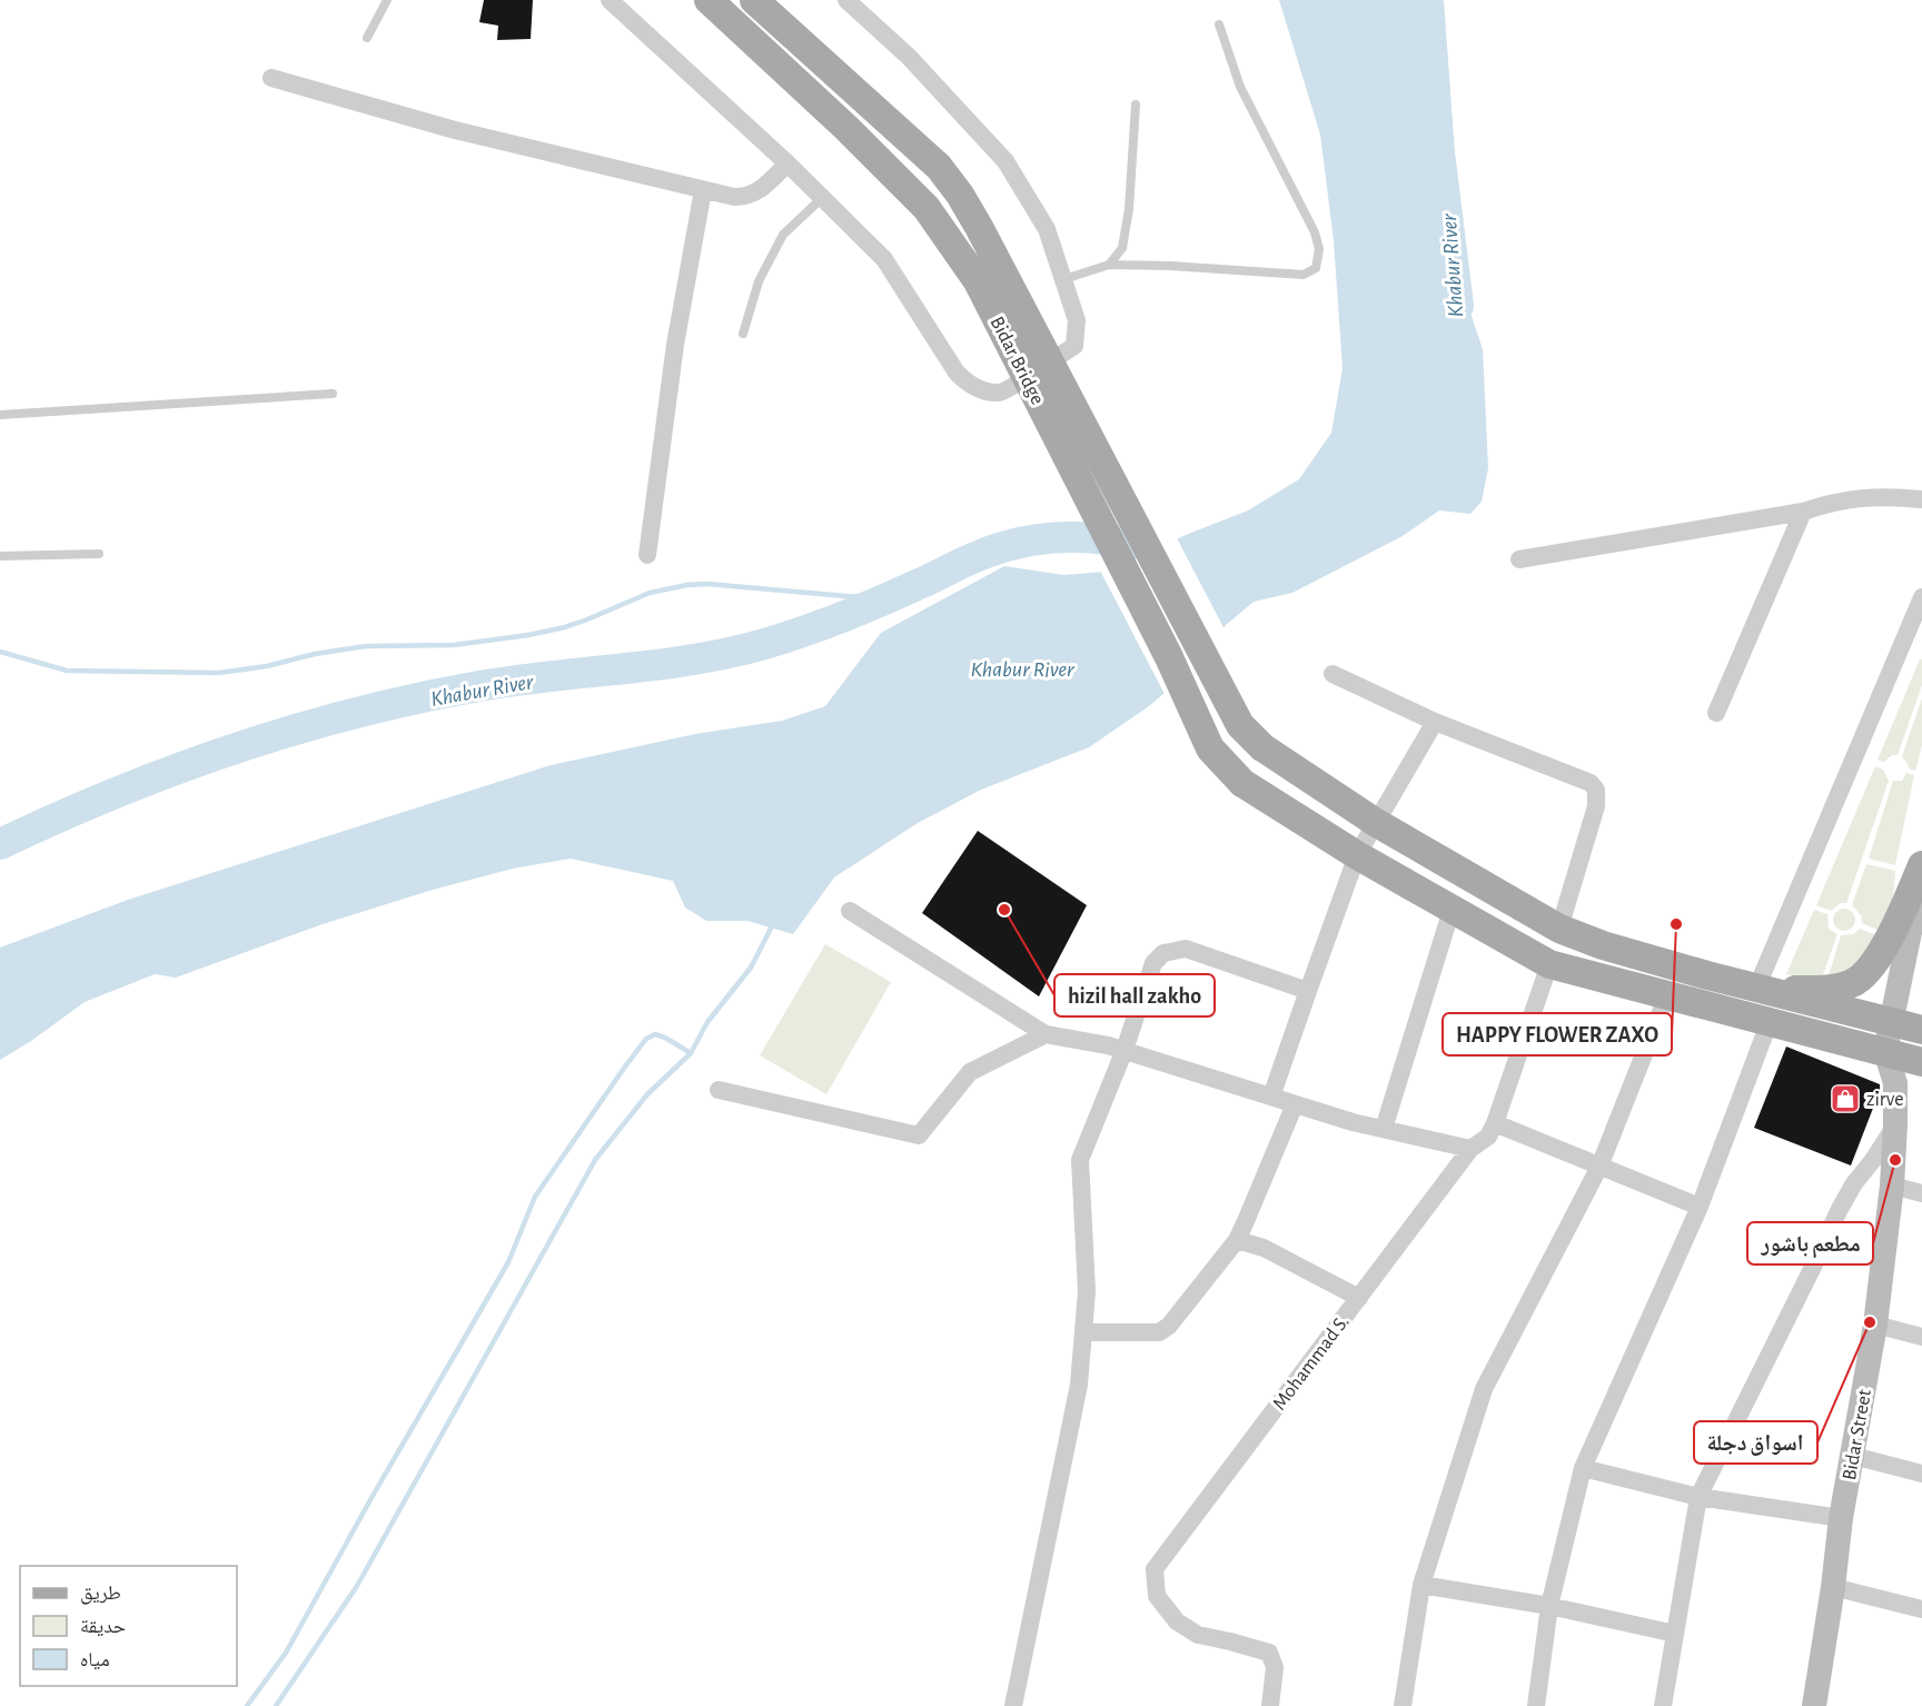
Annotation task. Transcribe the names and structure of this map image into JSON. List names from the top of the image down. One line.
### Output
{"streets":{"main road":["Bidar Bridge","Bidar Street"],"street":["Mohammad S."]},"crossings":[["Bidar Bridge","Mohammad S."],["Bidar Bridge","Bidar Street"]],"water":["Khabur River"],"places":{"other":["hizil hall zakho","HAPPY FLOWER ZAXO","مطعم باشور","اسواق دجلة"],"shop":["zirve"]},"legend":["طريق","حديقة","مياه"]}
